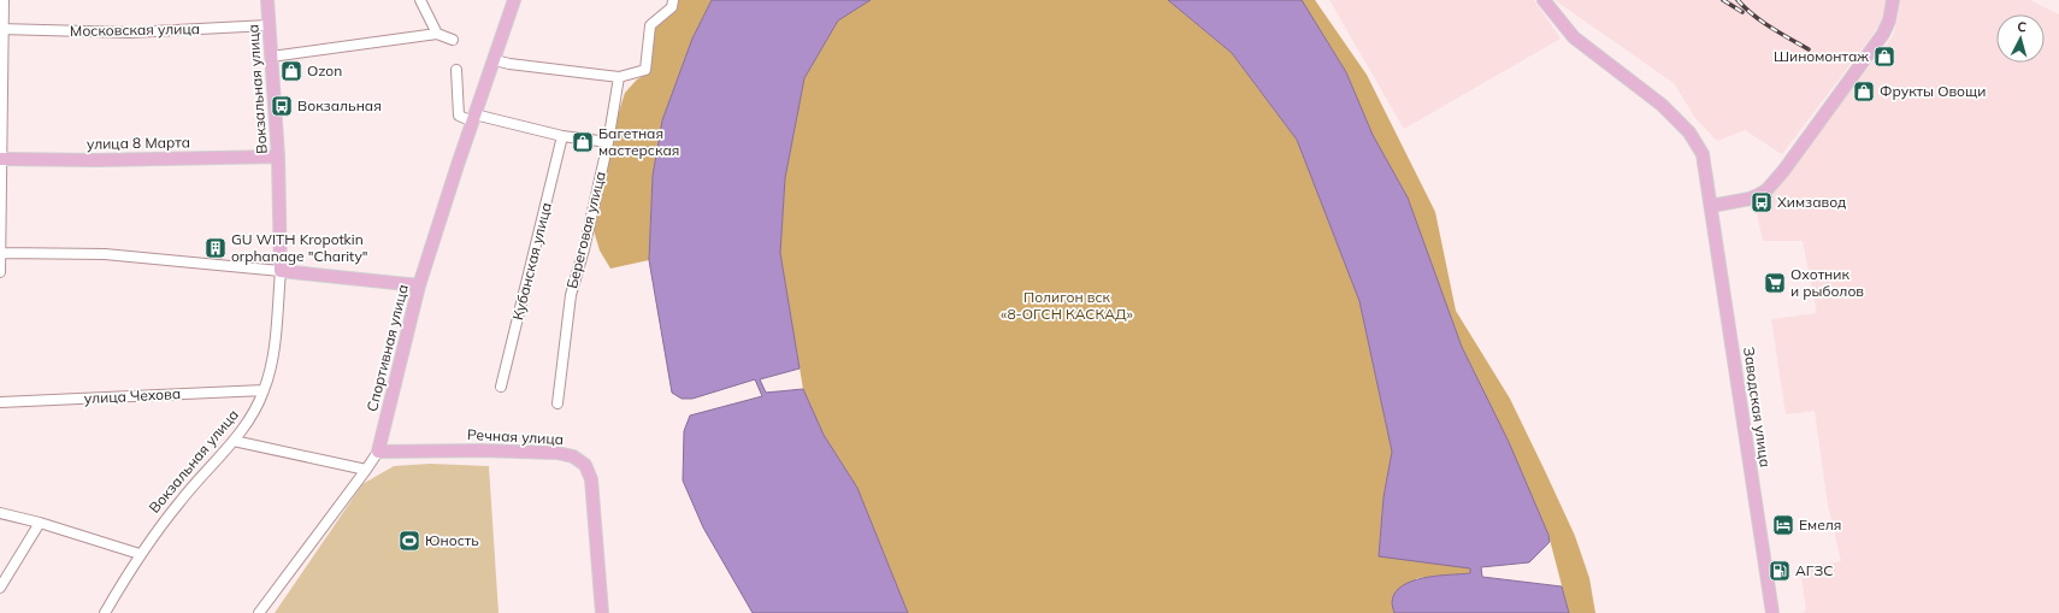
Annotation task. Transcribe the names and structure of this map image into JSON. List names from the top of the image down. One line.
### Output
{"streets":{"main road":["Вокзальная улица","улица 8 Марта","Спортивная улица","Заводская улица","Речная улица"],"street":["Московская улица","Береговая улица","Кубанская улица","улица Чехова"]},"crossings":[["Московская улица","Вокзальная улица"],["Вокзальная улица","улица 8 Марта"],["Вокзальная улица","улица Чехова"],["Спортивная улица","Речная улица"]],"parks":["Полигон вск «8-ОГСН КАСКАД»"],"places":{"shop":["Шиномонтаж","Ozon","Фрукты Овощи","Багетная мастерская"],"bus stop":["Вокзальная","Химзавод"],"building":["GU WITH Kropotkin orphanage \"Charity\""],"supermarket":["Охотник и рыболов"],"hotel":["Емеля"],"sports":["Юность"],"fuel station":["АГЗС"]},"north":"top"}
